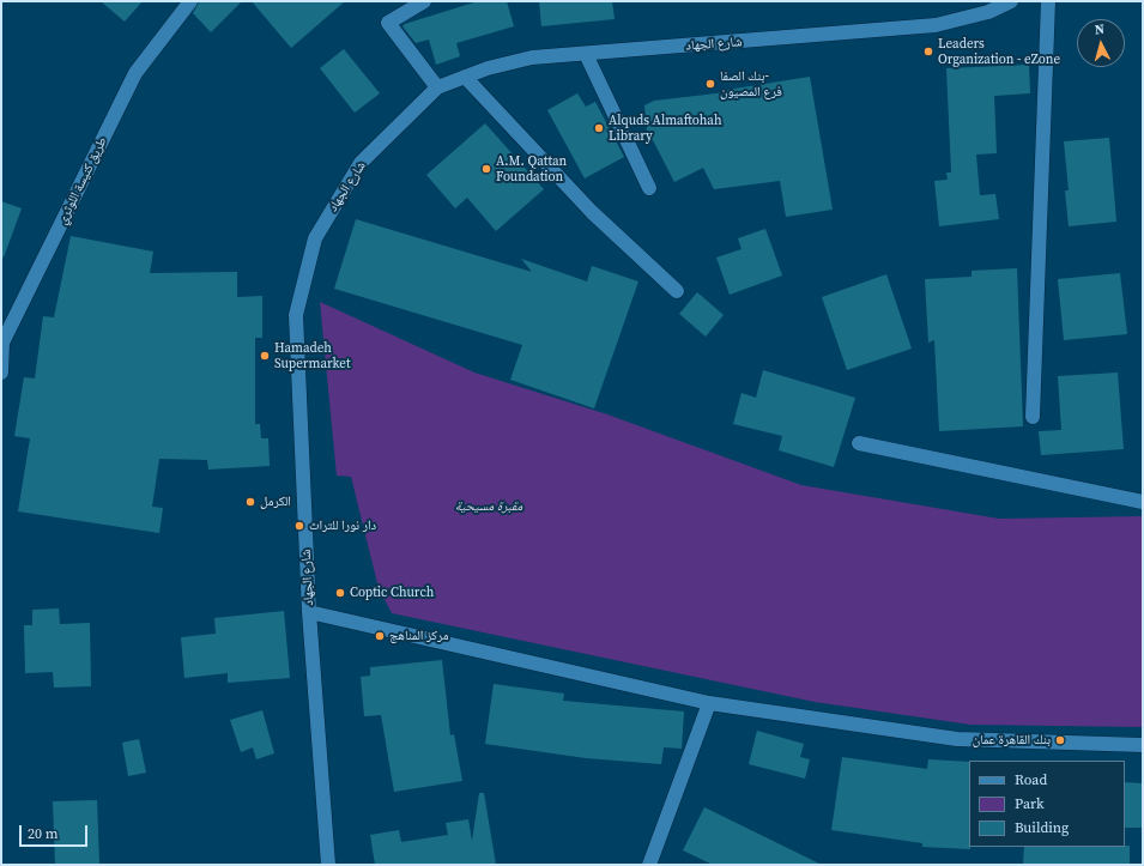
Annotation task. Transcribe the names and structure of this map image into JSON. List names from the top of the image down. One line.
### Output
{"streets":{"street":["شارع الجهاد","طريق كنيسة اللوثري"]},"parks":["مقبرة مسيحية"],"places":["Leaders Organization - eZone","بنك الصفا- فرع المصيون","Alquds Almaftohah Library","A.M. Qattan Foundation","Hamadeh Supermarket","الكرمل","دار نورا للتراث","Coptic Church","مركز المناهج","بنك القاهرة عمان"],"legend":["Road","Park","Building"],"scale_bar":"20 m","north":"top"}
